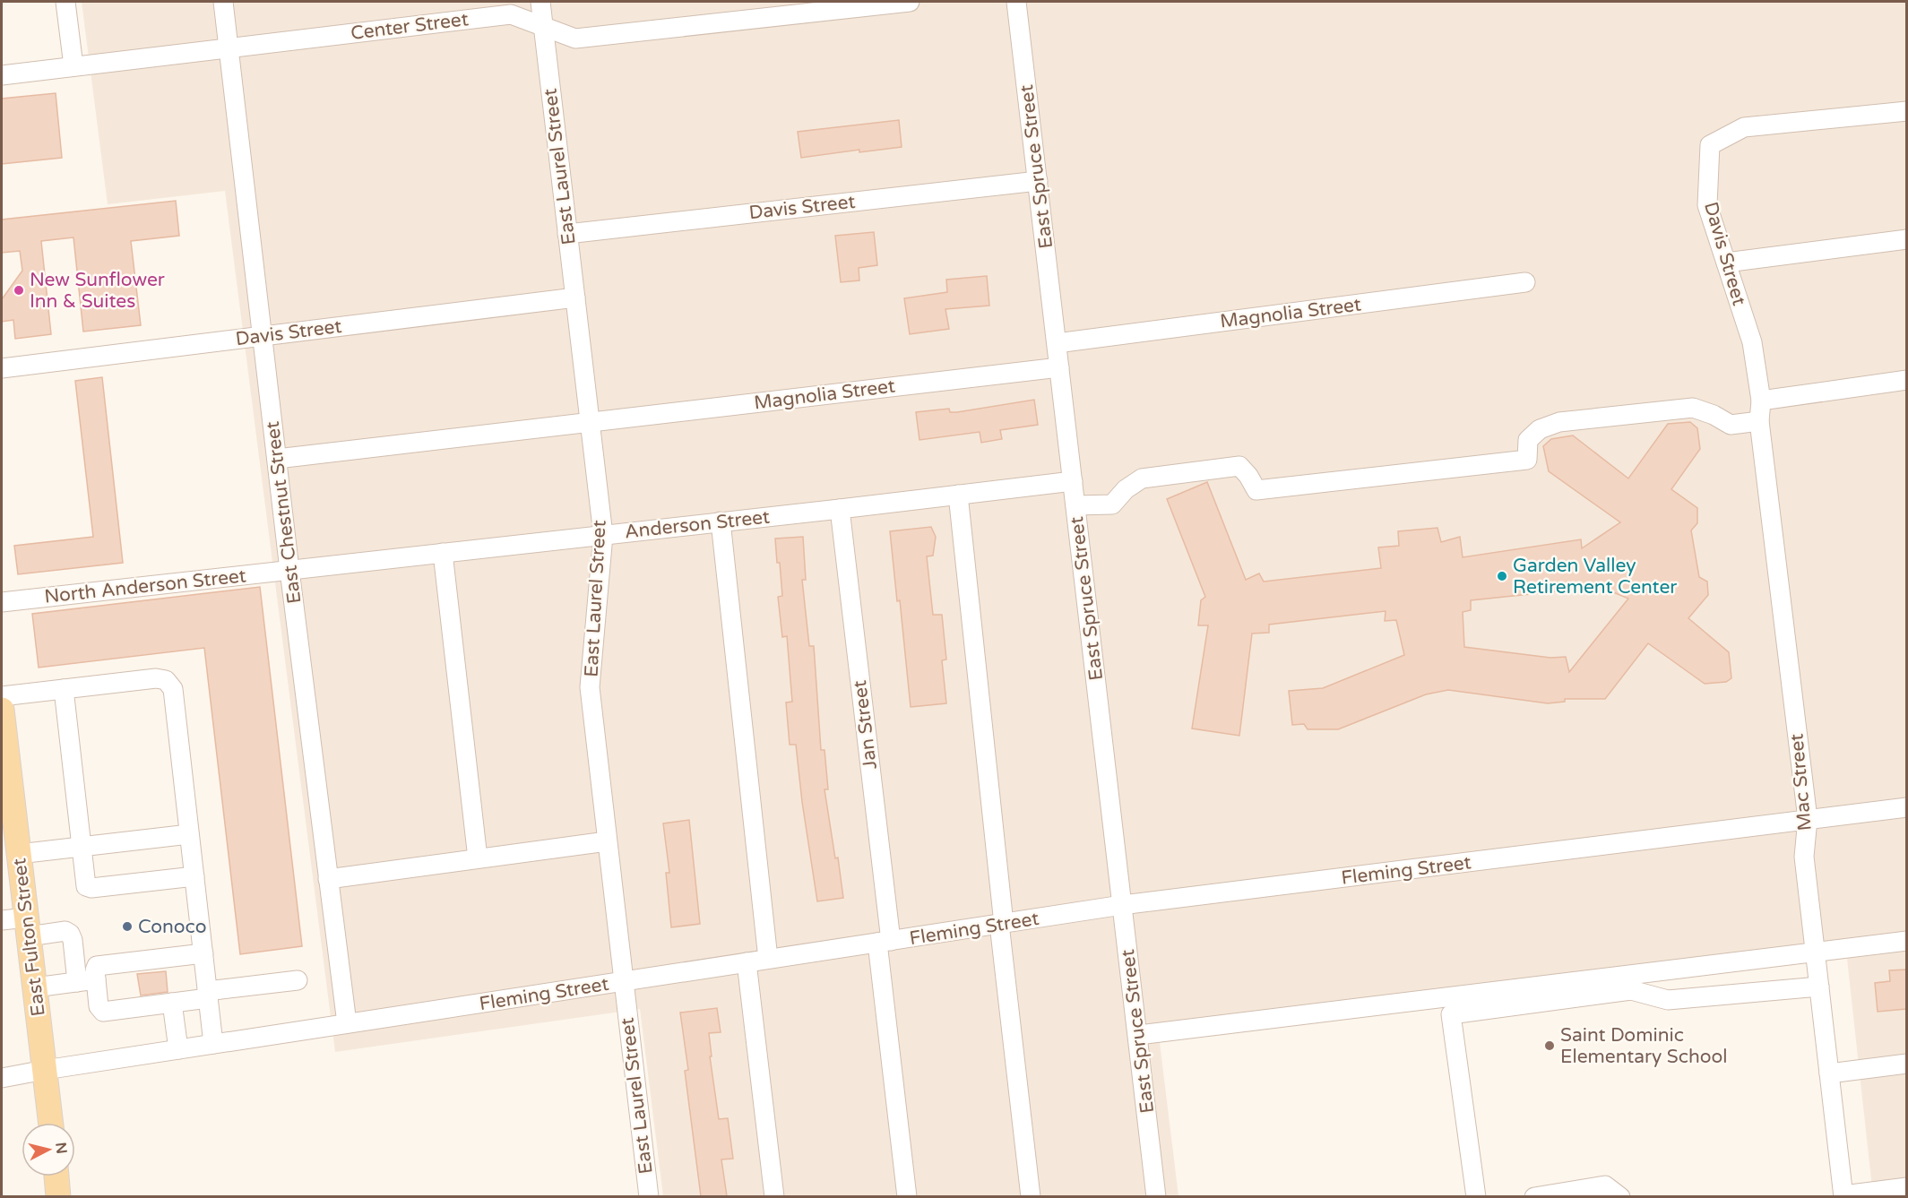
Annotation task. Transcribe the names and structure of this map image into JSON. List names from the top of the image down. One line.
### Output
{"streets":{"main road":["East Fulton Street"],"street":["Center Street","East Laurel Street","East Spruce Street","Davis Street","Magnolia Street","East Chestnut Street","Anderson Street","North Anderson Street","Jan Street","Mac Street","Fleming Street"]},"crossings":[["Center Street","East Laurel Street"],["Center Street","East Chestnut Street"],["East Laurel Street","Davis Street"],["East Laurel Street","Magnolia Street"],["East Laurel Street","Anderson Street"],["East Laurel Street","Fleming Street"],["East Spruce Street","Davis Street"],["East Spruce Street","Magnolia Street"],["East Spruce Street","Anderson Street"],["East Spruce Street","Fleming Street"],["Davis Street","East Chestnut Street"],["Davis Street","Mac Street"],["Magnolia Street","East Chestnut Street"],["East Chestnut Street","Anderson Street"],["East Chestnut Street","North Anderson Street"],["East Chestnut Street","Fleming Street"],["Anderson Street","North Anderson Street"],["Anderson Street","Jan Street"],["Jan Street","Fleming Street"],["Mac Street","Fleming Street"],["Fleming Street","East Fulton Street"]],"places":["New Sunflower Inn & Suites","Garden Valley Retirement Center","Conoco","Saint Dominic Elementary School"],"north":"right"}
